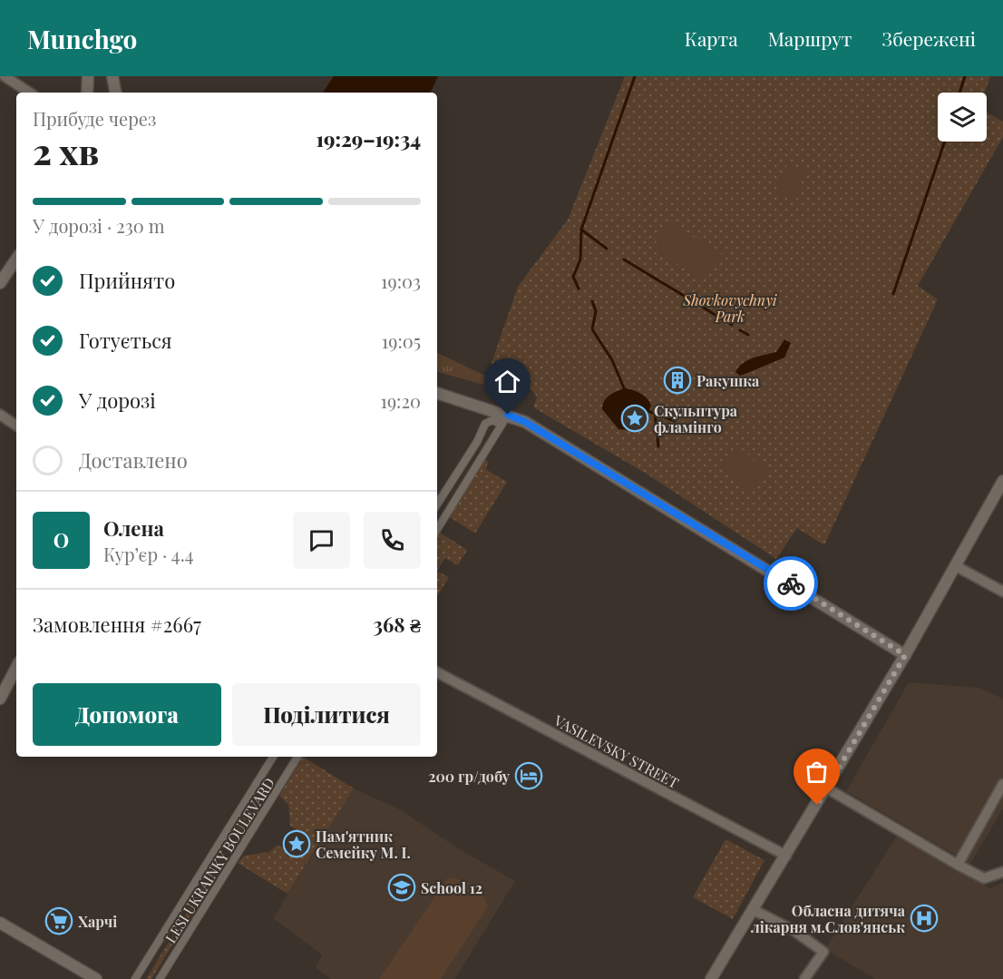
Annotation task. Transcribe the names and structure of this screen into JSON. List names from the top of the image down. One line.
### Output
{"streets":{"street":["VASILEVSKY STREET","LESI UKRAINKY BOULEVARD"]},"parks":["Shovkovychnyi Park"],"places":{"building":["Ракушка"],"place":["Скульптура фламінго","Пам'ятник Семейку М. І."],"hotel":["200 гр/добу"],"school or university":["School 12"],"hospital":["Обласна дитяча лікарня м.Слов'янськ"],"supermarket":["Харчі"]},"page":{"header":"Munchgo","nav":["Карта","Маршрут","Збережені"],"heading":["2 хв","Прибуде через","19:29–19:34"],"panel":["Олена","Кур’єр · 4.4","Замовлення #2667","368 ₴"],"bar":"У дорозі · 230 m","list":[["Прийнято","19:03"],["Готується","19:05"],["У дорозі","19:20"],"Доставлено"],"round":"О","buttons":["Допомога","Поділитися"]}}
